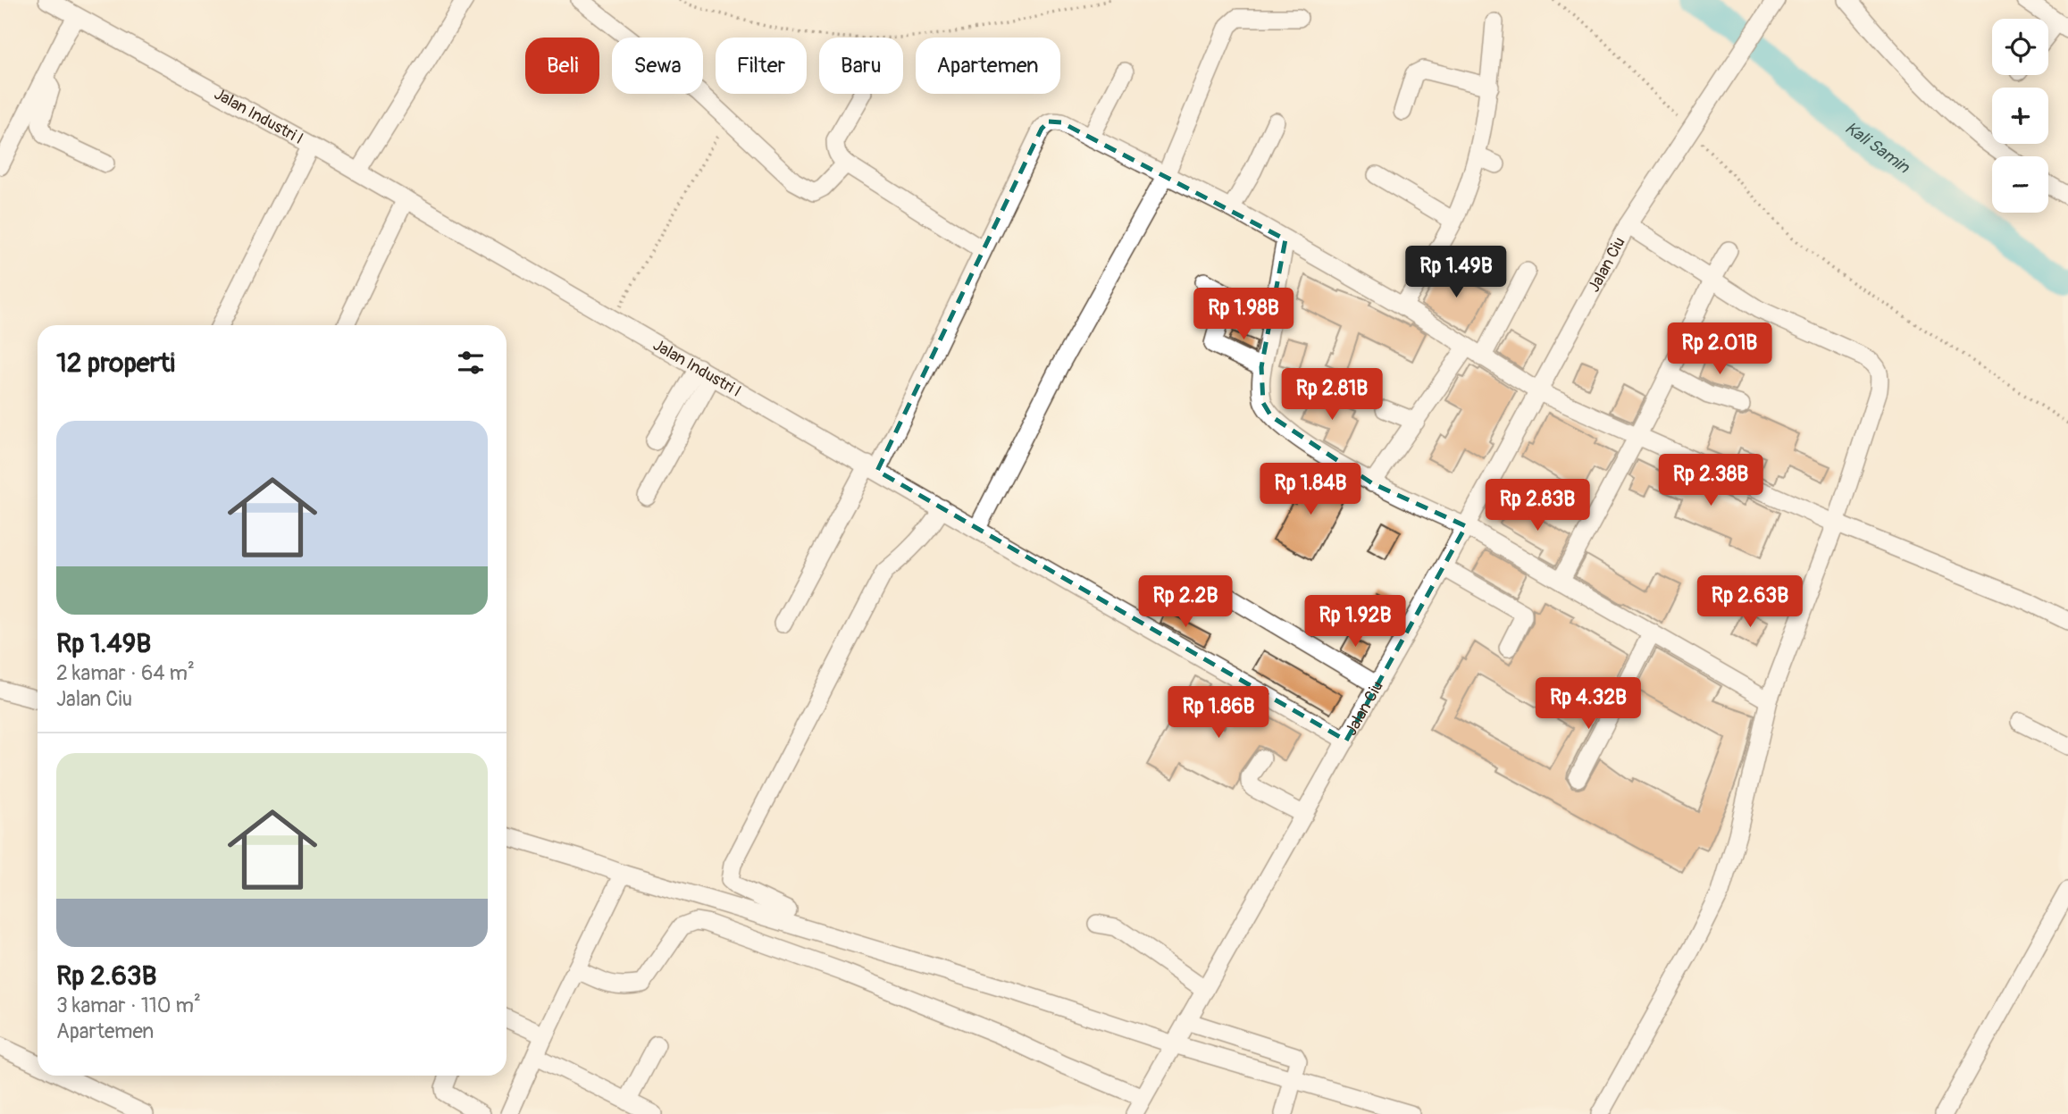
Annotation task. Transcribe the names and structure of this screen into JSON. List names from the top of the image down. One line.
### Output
{"streets":{"street":["Jalan Industri I","Jalan Ciu"]},"crossings":[["Jalan Industri I","Jalan Ciu"]],"water":["Kali Samin"],"page":{"map_buttons":["+","−"],"chip":["Beli","Sewa","Filter","Baru","Apartemen"],"price":["Rp 1.49B","Rp 1.98B","Rp 2.01B","Rp 2.81B","Rp 2.38B","Rp 1.84B","Rp 2.83B","Rp 2.2B","Rp 2.63B","Rp 1.92B","Rp 4.32B","Rp 1.86B"],"heading":"12 properti","list":[{"name":"Rp 1.49B","note":"2 kamar · 64 m² · Jalan Ciu"},{"name":"Rp 2.63B","note":"3 kamar · 110 m² · Apartemen"}]}}
